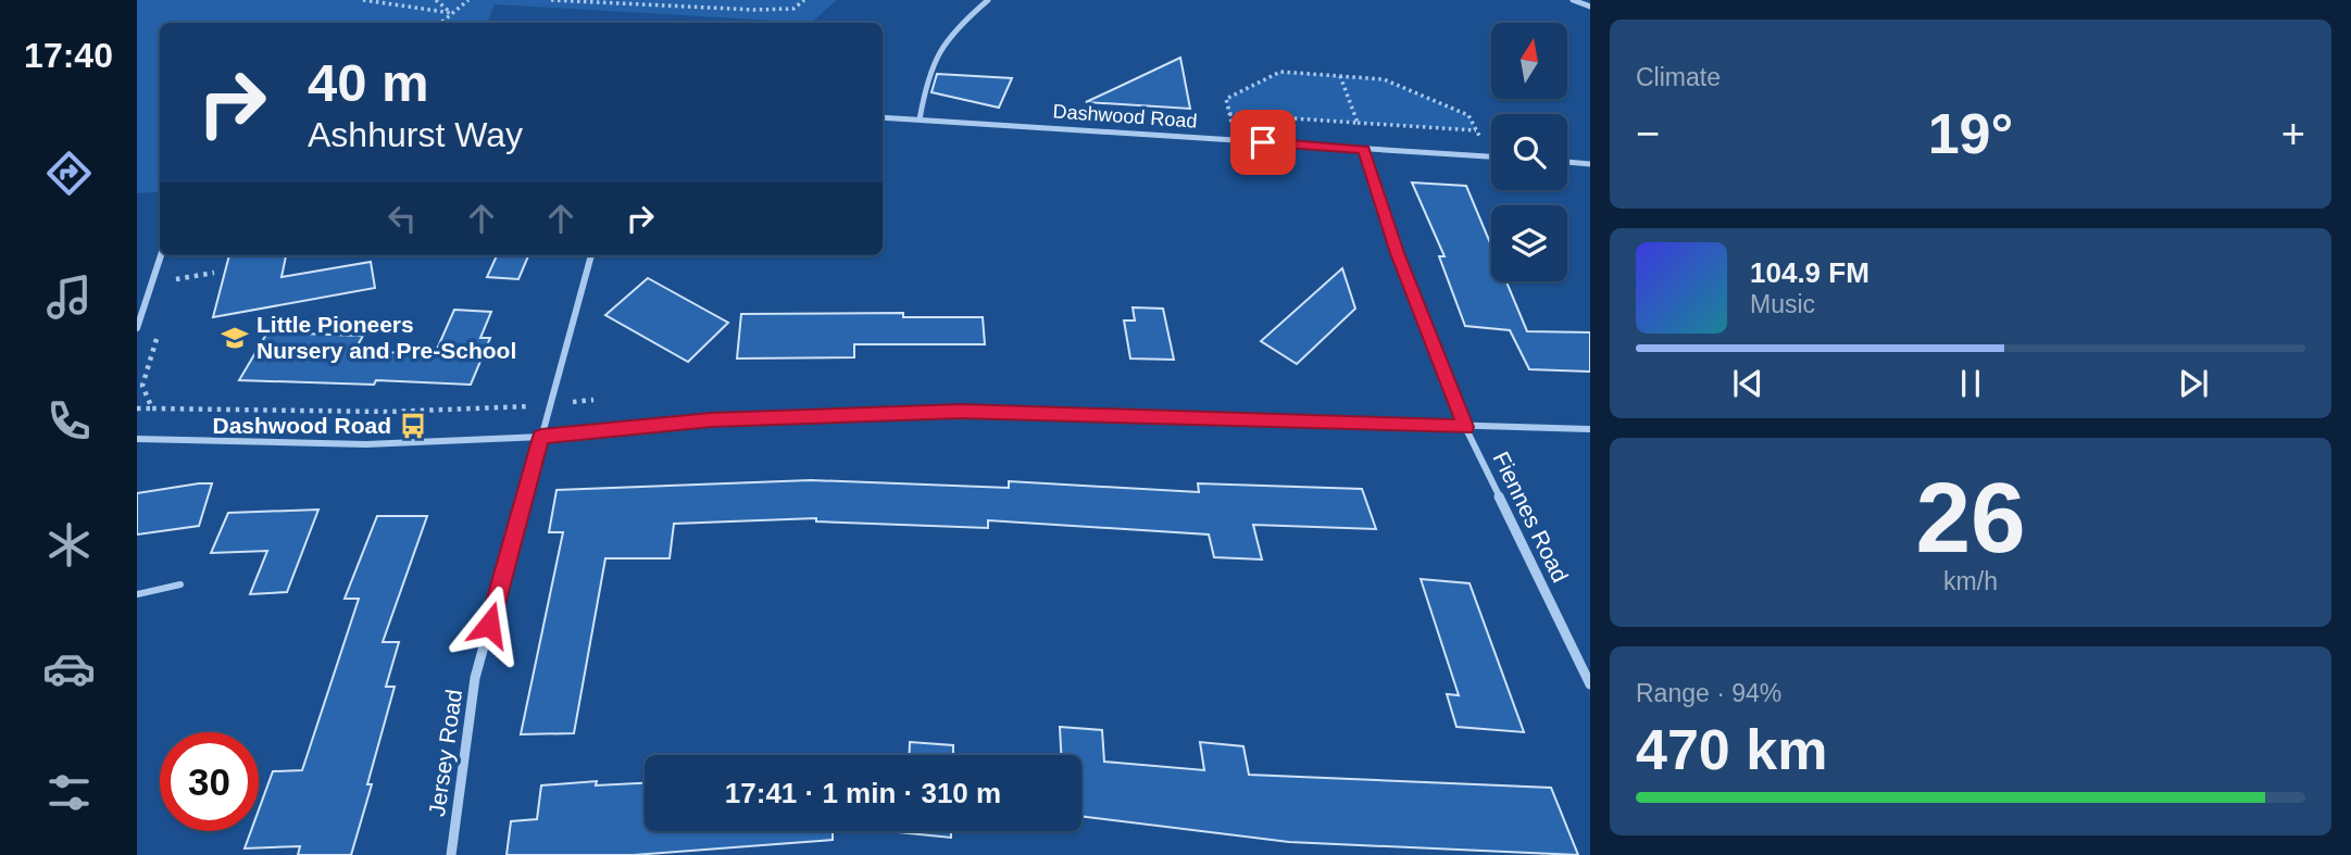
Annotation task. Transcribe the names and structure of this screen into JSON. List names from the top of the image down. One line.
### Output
{"streets":{"street":["Dashwood Road","Fiennes Road","Jersey Road"]},"crossings":[["Dashwood Road","Fiennes Road"]],"places":{"school or university":["Little Pioneers Nursery and Pre-School"],"bus stop":["Dashwood Road"]},"north":"top","page":{"tabs":"17:40","tile":["Climate",["26","km/h"],["Range · 94%","470 km"]],"turn":["40 m","Ashhurst Way"],"heat":["−","19°","+"],"song":["104.9 FM","Music"],"limit":"30","trip":"17:41 · 1 min · 310 m"}}
